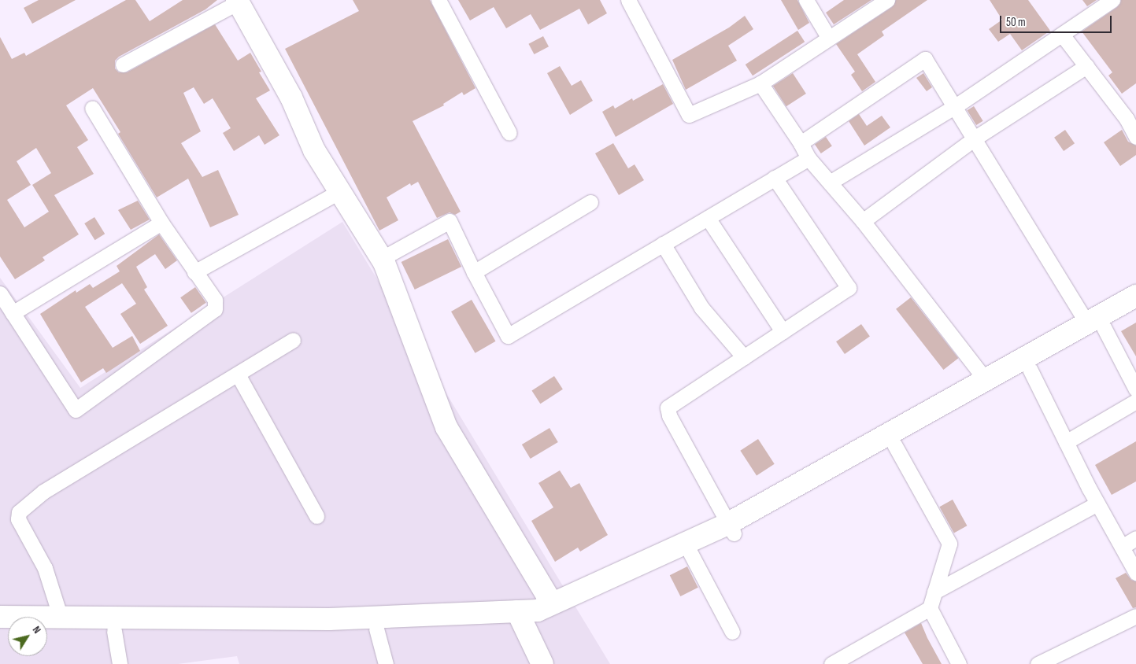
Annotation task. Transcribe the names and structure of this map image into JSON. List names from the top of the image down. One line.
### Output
{"scale_bar":"50 m","north":"top right"}
